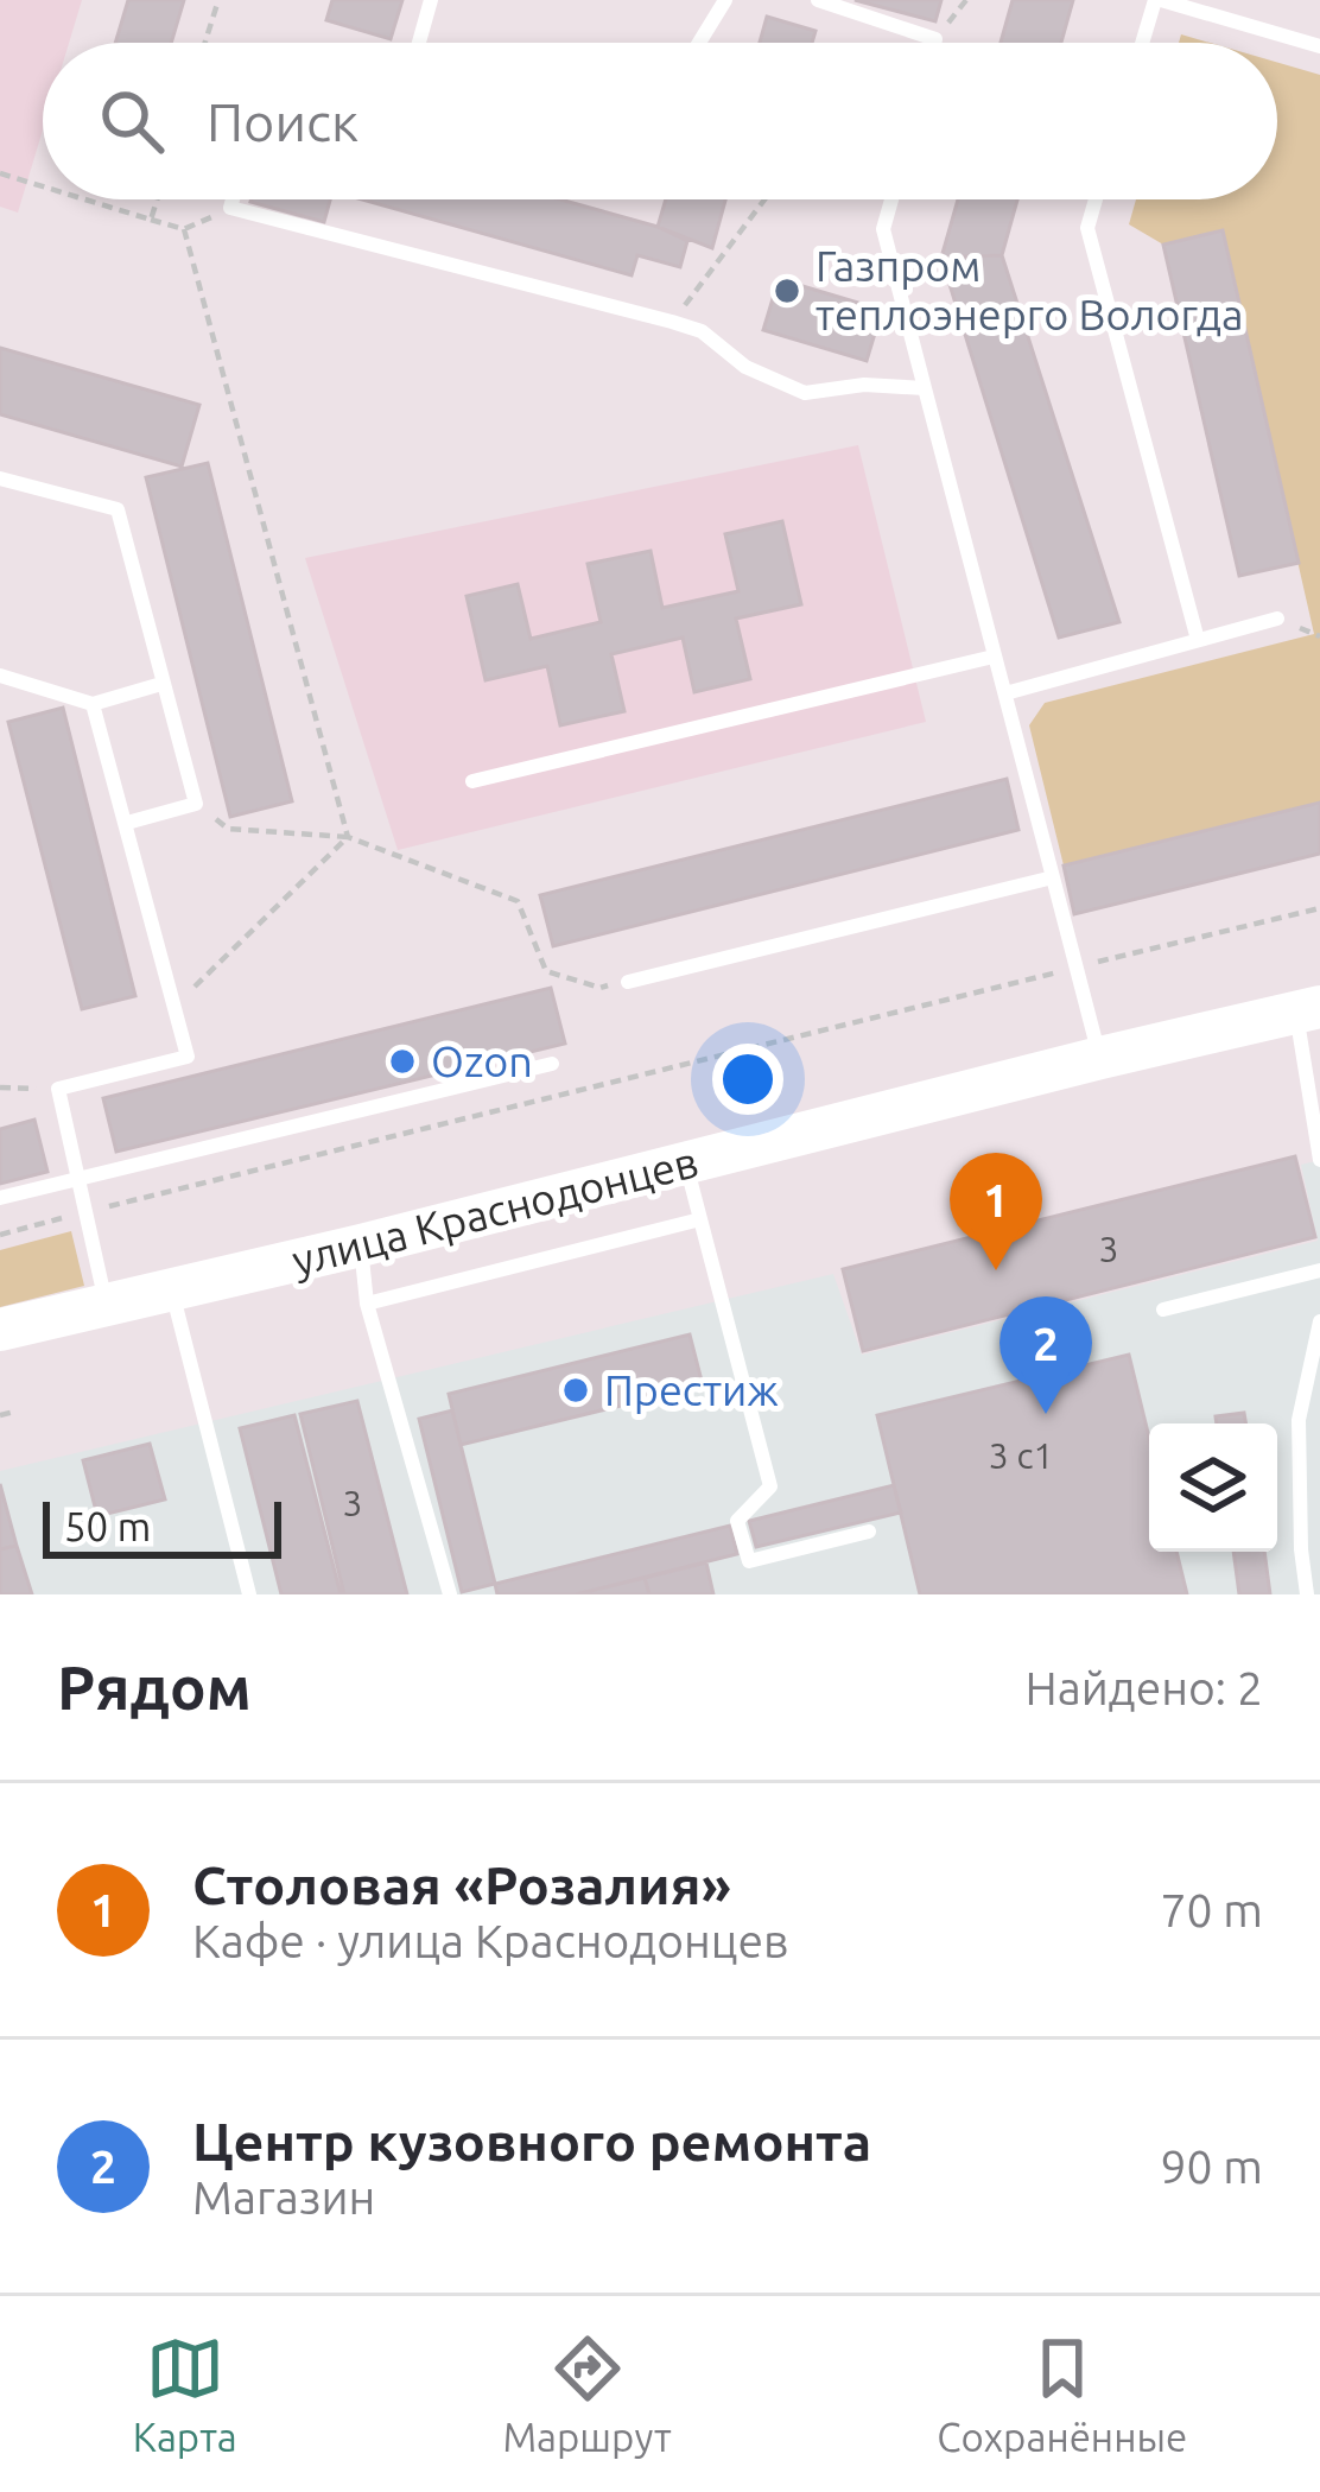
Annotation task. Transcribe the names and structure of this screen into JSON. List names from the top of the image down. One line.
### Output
{"streets":{"main road":["улица Краснодонцев"]},"places":["Газпром теплоэнерго Вологда","Ozon","Престиж"],"house_numbers":["3","3 с1","3"],"scale_bar":"50 m","page":{"search":"Поиск","pins":["1","2"],"scale":"50 m","heading":["Рядом","Найдено: 2"],"list":[{"mark":"1","name":"Столовая «Розалия»","note":"Кафе · улица Краснодонцев","value":"70 m"},{"mark":"2","name":"Центр кузовного ремонта","note":"Магазин","value":"90 m"}],"nav":["Карта","Маршрут","Сохранённые"]}}
